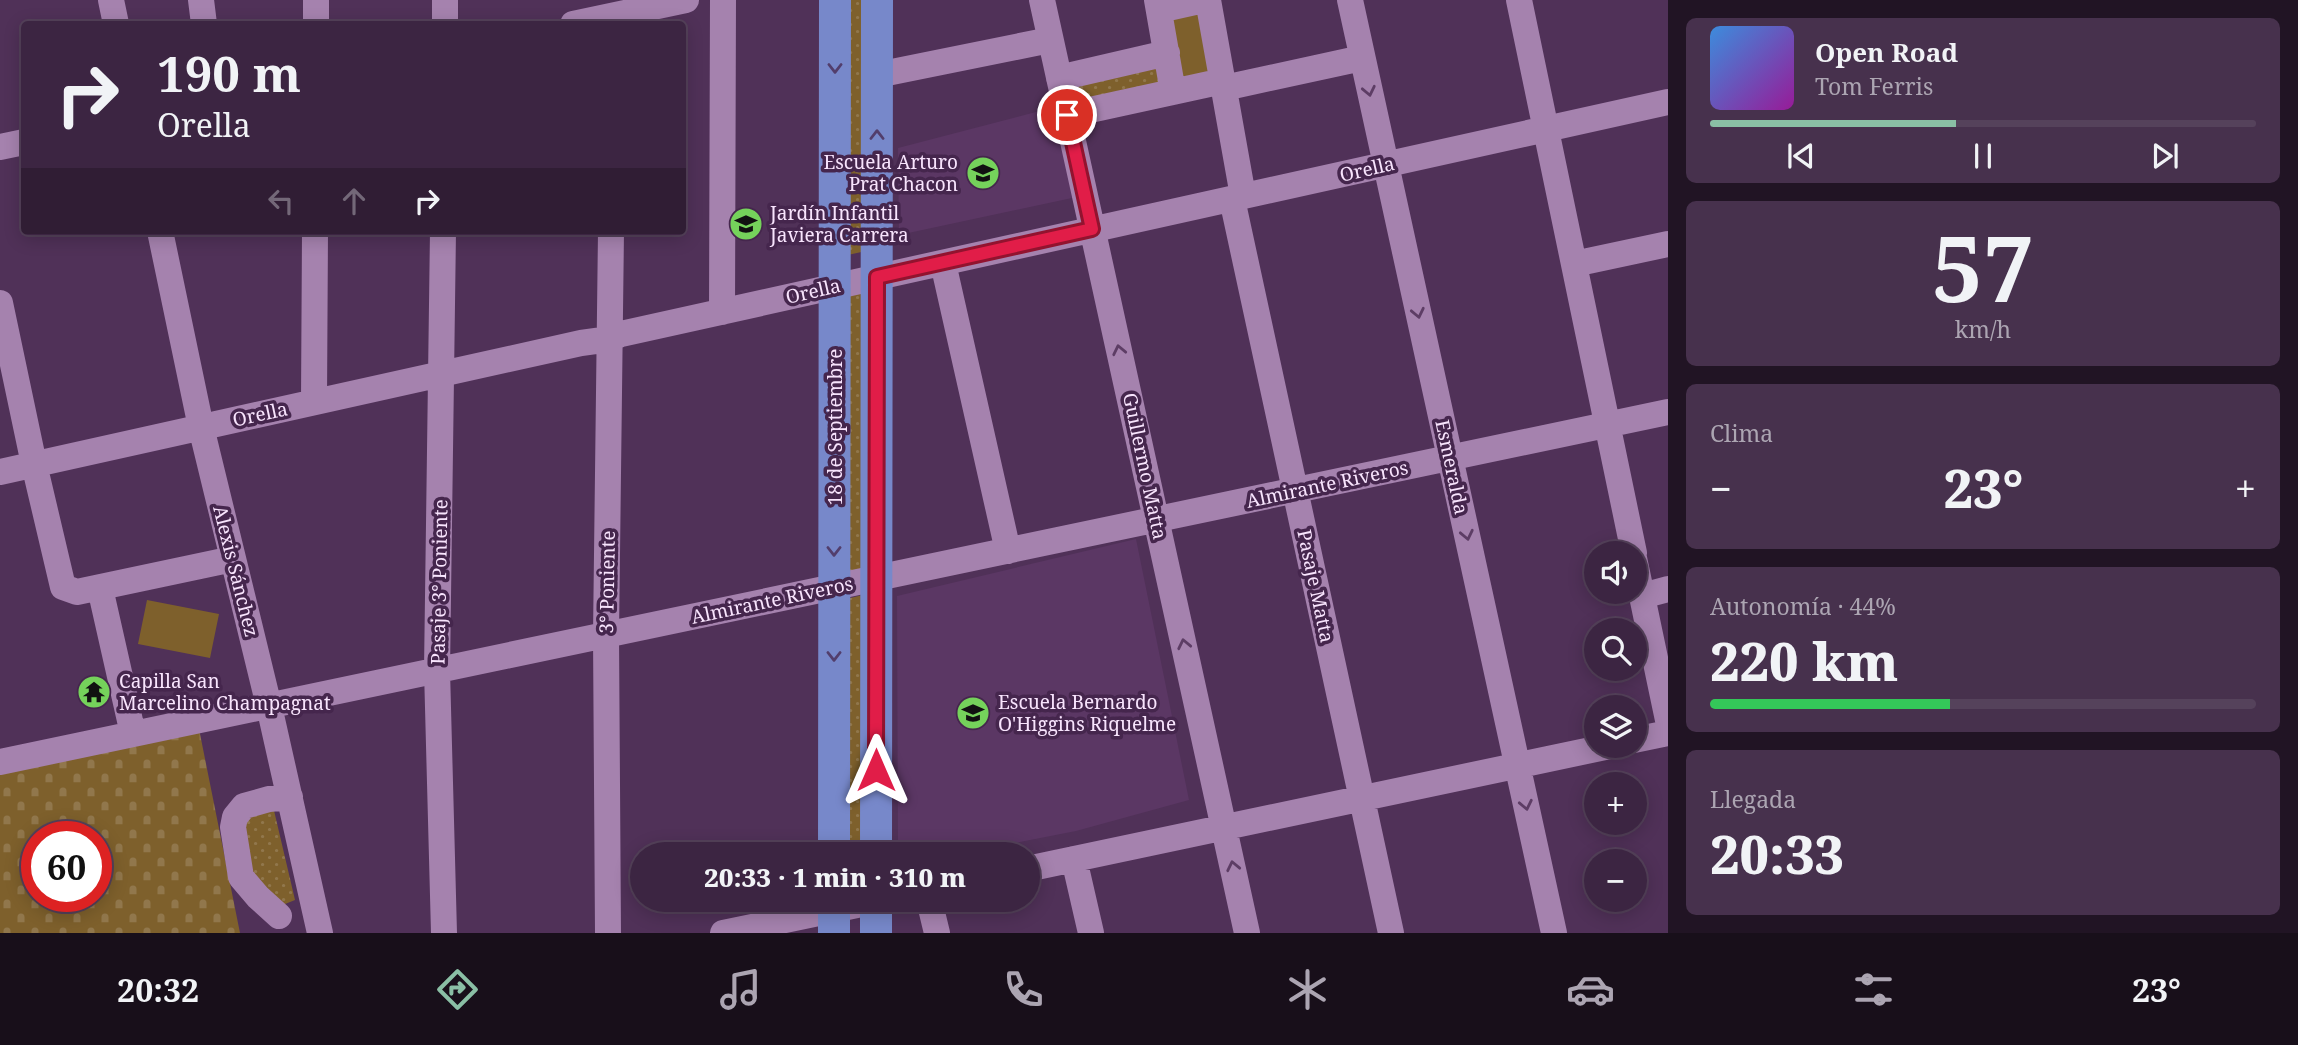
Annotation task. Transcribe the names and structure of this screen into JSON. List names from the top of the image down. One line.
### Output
{"streets":{"main road":["18 de Septiembre"],"street":["Orella","Guillermo Matta","Esmeralda","Almirante Riveros","Alexis Sánchez","Pasaje 3° Poniente","3° Poniente","Pasaje Matta"]},"crossings":[["Orella","18 de Septiembre"],["Orella","Guillermo Matta"],["Orella","Esmeralda"],["Orella","Alexis Sánchez"],["Orella","Pasaje 3° Poniente"],["Orella","3° Poniente"],["Orella","Pasaje Matta"],["18 de Septiembre","Almirante Riveros"],["Guillermo Matta","Almirante Riveros"],["Esmeralda","Almirante Riveros"],["Almirante Riveros","Alexis Sánchez"],["Almirante Riveros","Pasaje 3° Poniente"],["Almirante Riveros","3° Poniente"],["Almirante Riveros","Pasaje Matta"]],"places":{"school or university":["Escuela Arturo Prat Chacon","Jardín Infantil Javiera Carrera","Escuela Bernardo O'Higgins Riquelme"],"temple":["Capilla San Marcelino Champagnat"]},"page":{"turn":["190 m","Orella"],"song":["Open Road","Tom Ferris"],"tile":[["57","km/h"],"Clima",["Autonomía · 44%","220 km"],["Llegada","20:33"]],"heat":["−","23°","+"],"map_buttons":["+","−"],"limit":"60","trip":"20:33 · 1 min · 310 m","tabs":["20:32","23°"]}}
